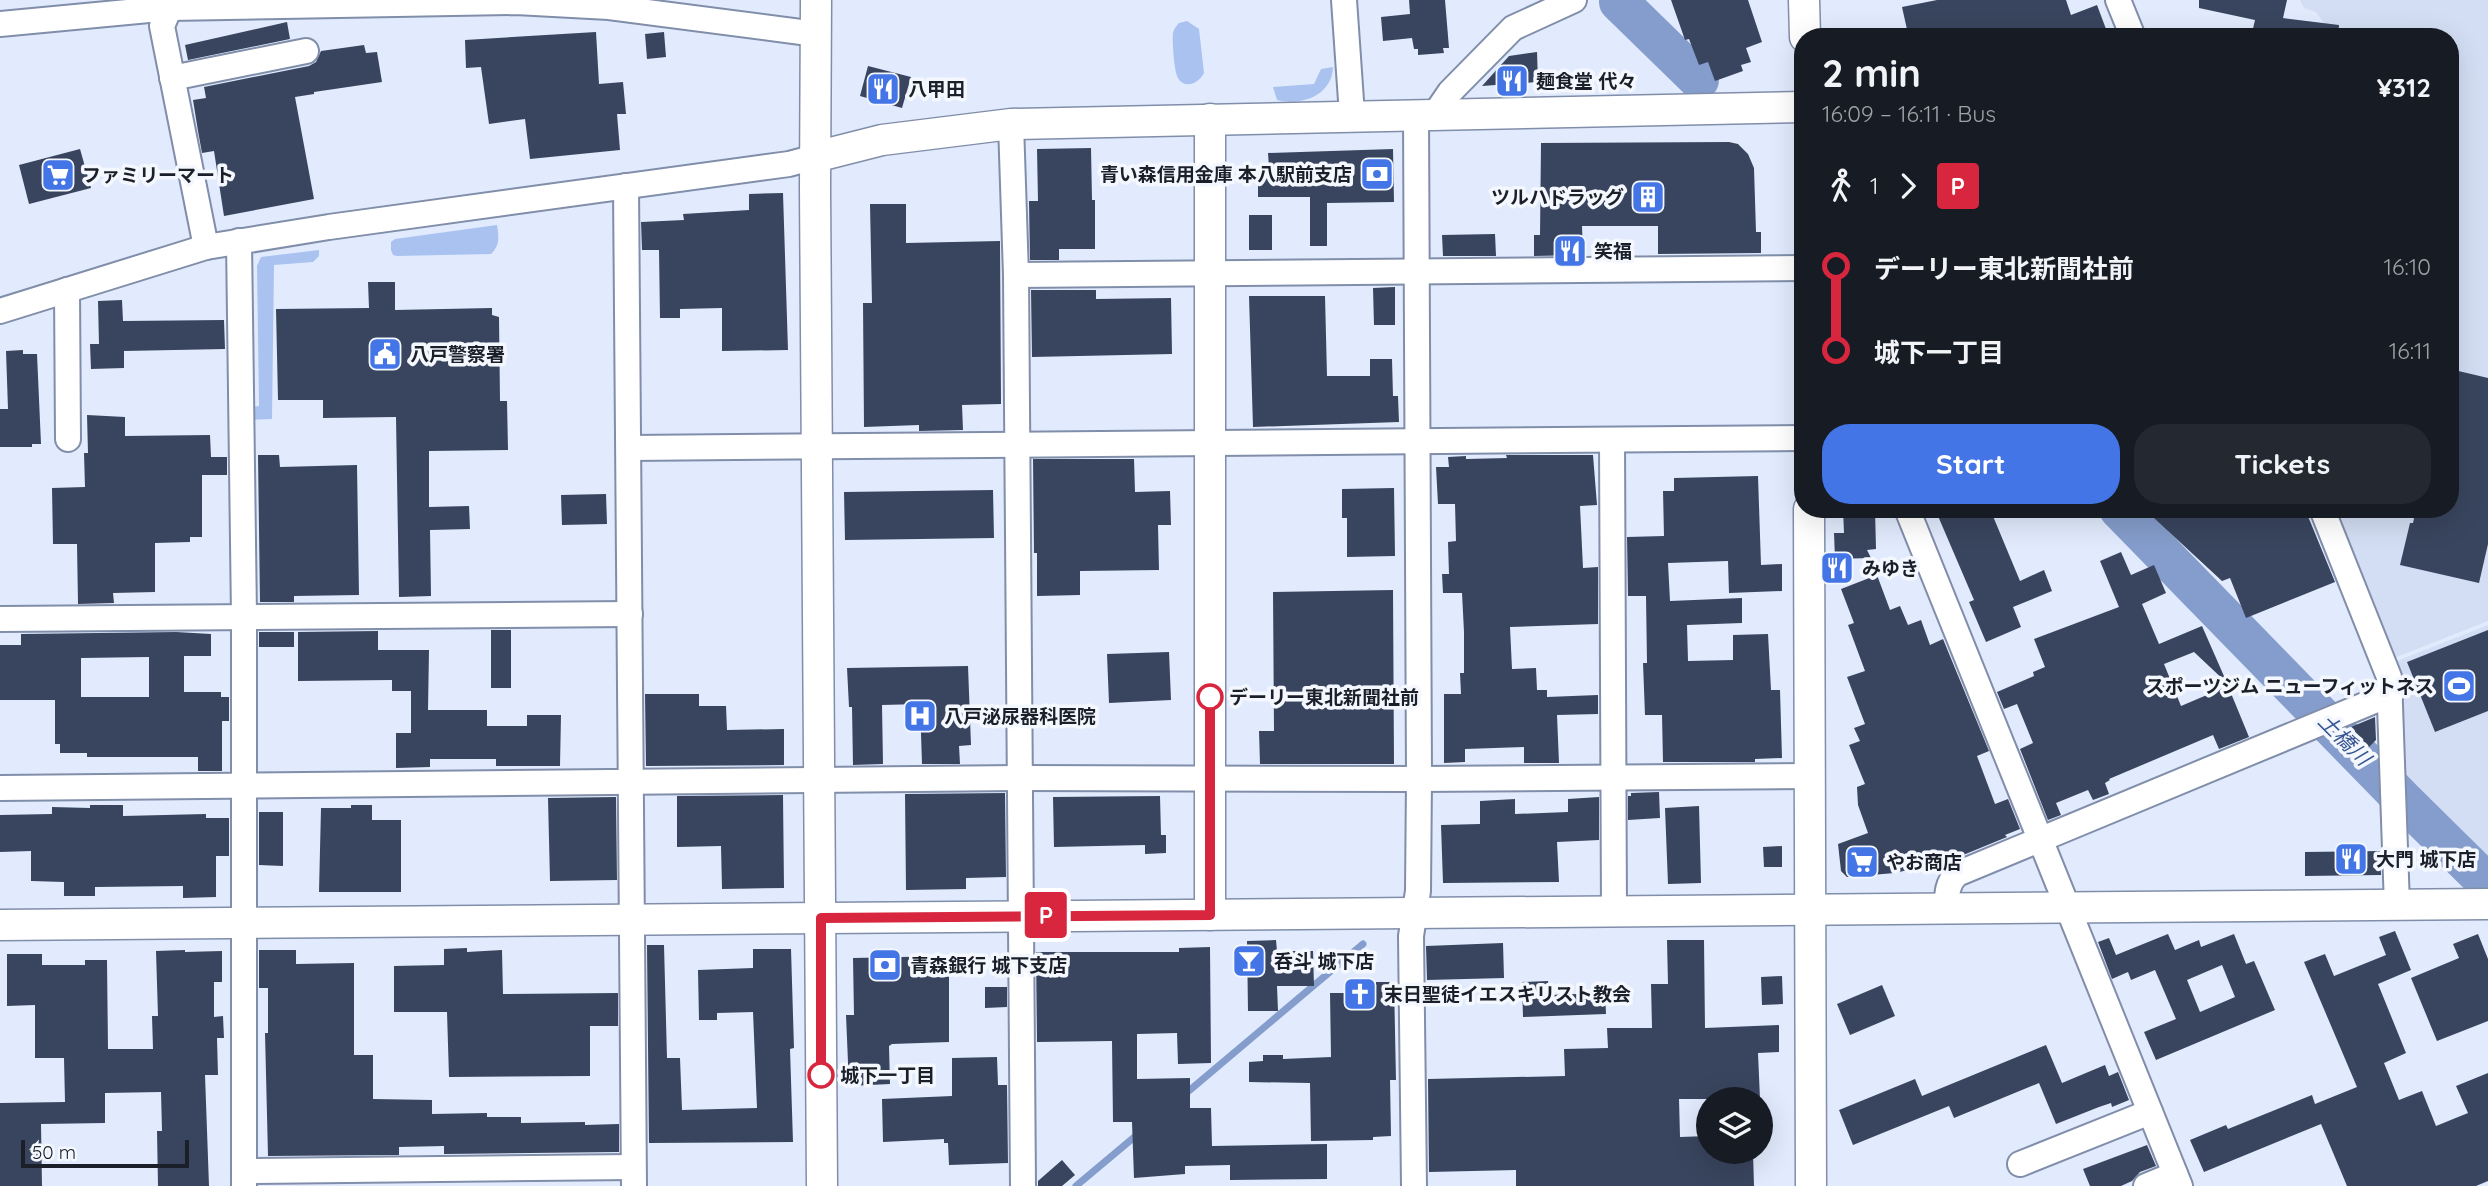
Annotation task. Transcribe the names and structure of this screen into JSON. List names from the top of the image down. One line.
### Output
{"water":["土橋川"],"places":{"restaurant":["麺食堂 代々","八甲田","笑福","みゆき","大門 城下店"],"bank":["青い森信用金庫 本八駅前支店","青森銀行 城下支店"],"supermarket":["ファミリーマート","やお商店"],"building":["ツルハドラッグ"],"public building":["八戸警察署"],"sports":["スポーツジム ニューフィットネス"],"other":["デーリー東北新聞社前","城下一丁目"],"hospital":["八戸泌尿器科医院"],"bar":["呑斗 城下店"],"church":["末日聖徒イエスキリスト教会"]},"lines":["bus line P"],"scale_bar":"50 m","page":{"on_map":"P","heading":["2 min","16:09 – 16:11 · Bus","¥312"],"legs":["1","P"],"list":[{"name":"デーリー東北新聞社前","value":"16:10"},{"name":"城下一丁目","value":"16:11"}],"buttons":["Start","Tickets"],"scale":"50 m"}}
